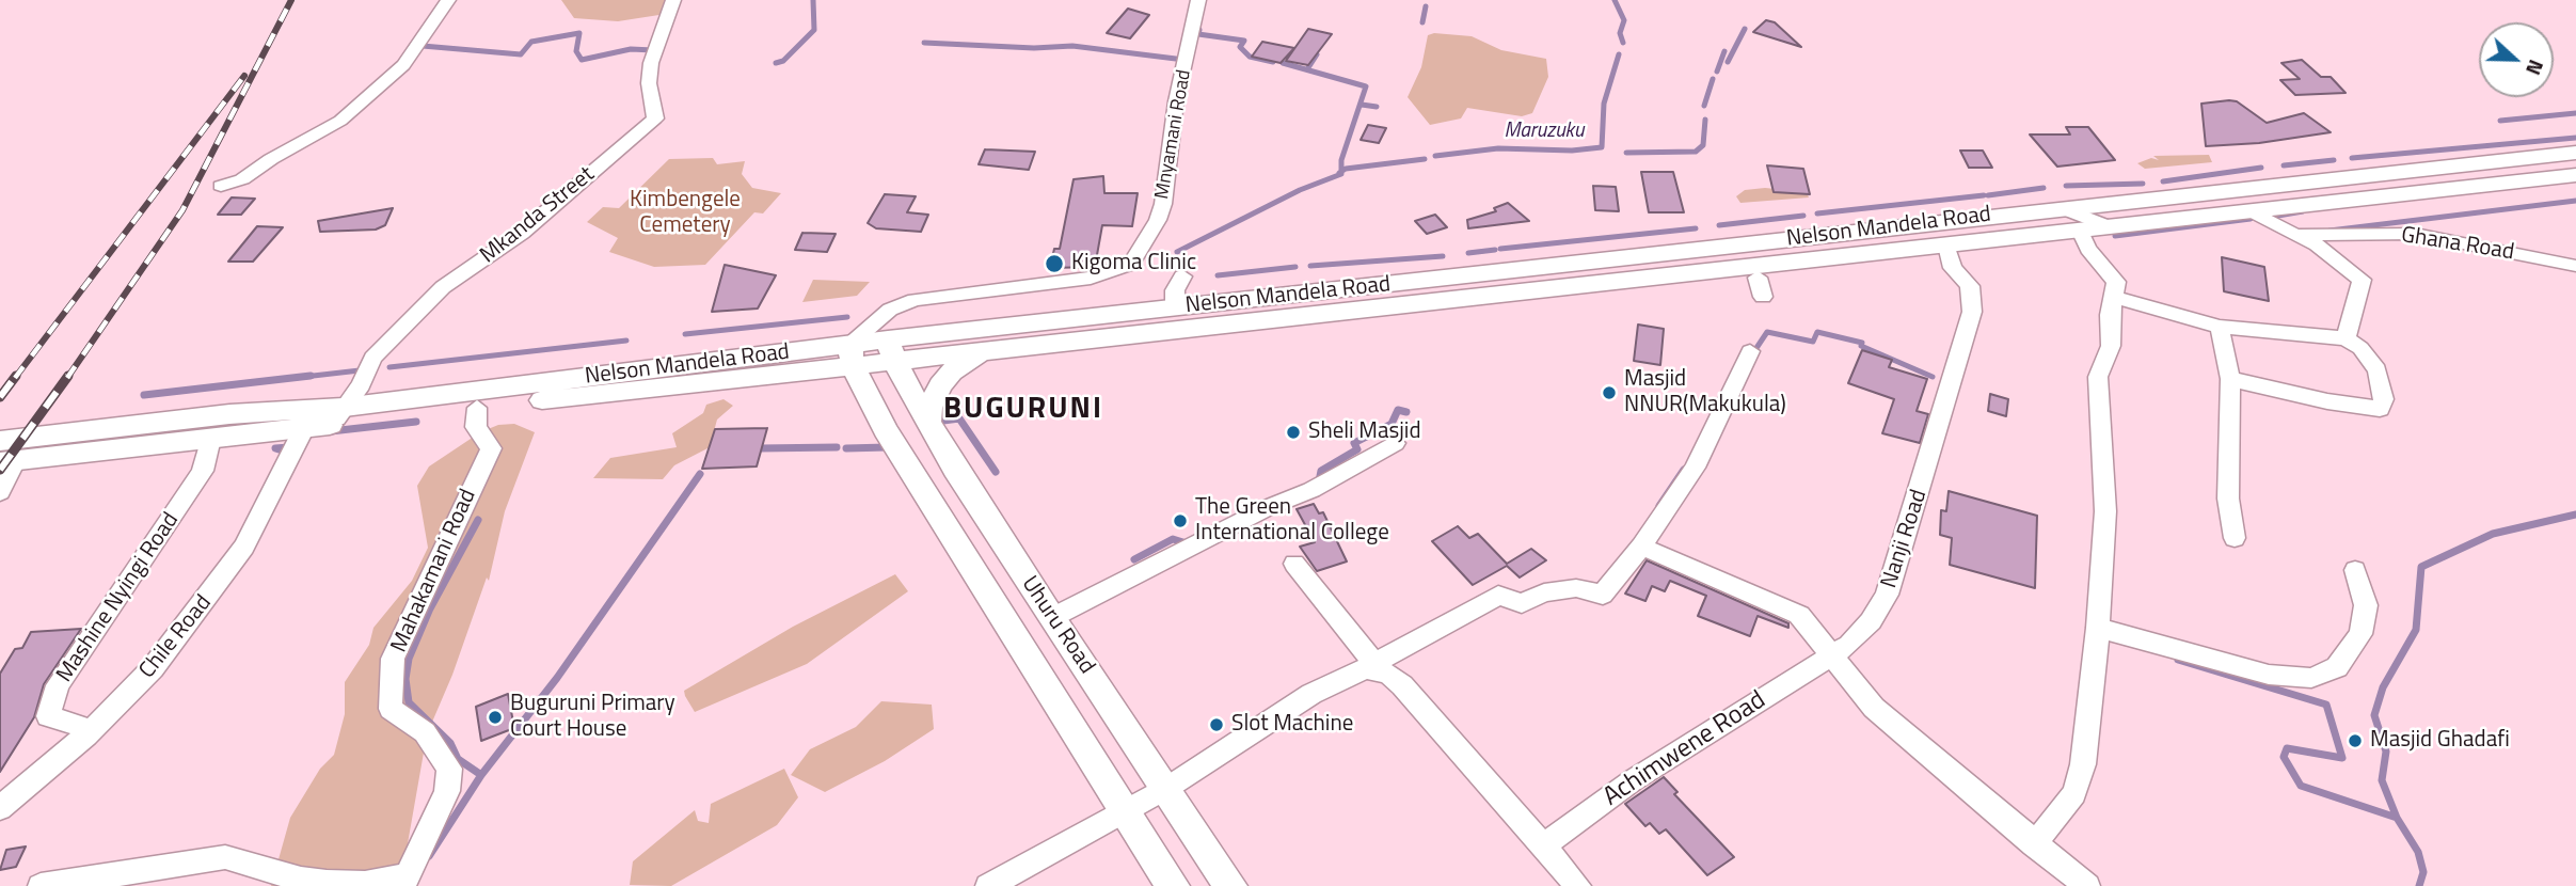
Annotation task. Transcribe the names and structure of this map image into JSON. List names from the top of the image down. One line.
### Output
{"streets":{"main road":["Nelson Mandela Road","Uhuru Road"],"street":["Mnyamani Road","Mkanda Street","Ghana Road","Nanji Road","Mahakamani Road","Mashine Nyingi Road","Chile Road","Achimwene Road"]},"crossings":[["Mnyamani Road","Nelson Mandela Road"],["Mnyamani Road","Uhuru Road"],["Mkanda Street","Nelson Mandela Road"],["Nelson Mandela Road","Nanji Road"],["Nelson Mandela Road","Mahakamani Road"],["Nelson Mandela Road","Mashine Nyingi Road"],["Nelson Mandela Road","Uhuru Road"],["Nelson Mandela Road","Chile Road"],["Nanji Road","Achimwene Road"],["Mashine Nyingi Road","Chile Road"]],"districts":["BUGURUNI"],"water":["Maruzuku"],"parks":["Kimbengele Cemetery"],"places":["Kigoma Clinic","Masjid NNUR(Makukula)","Sheli Masjid","The Green International College","Buguruni Primary Court House","Slot Machine","Masjid Ghadafi"],"north":"right"}
